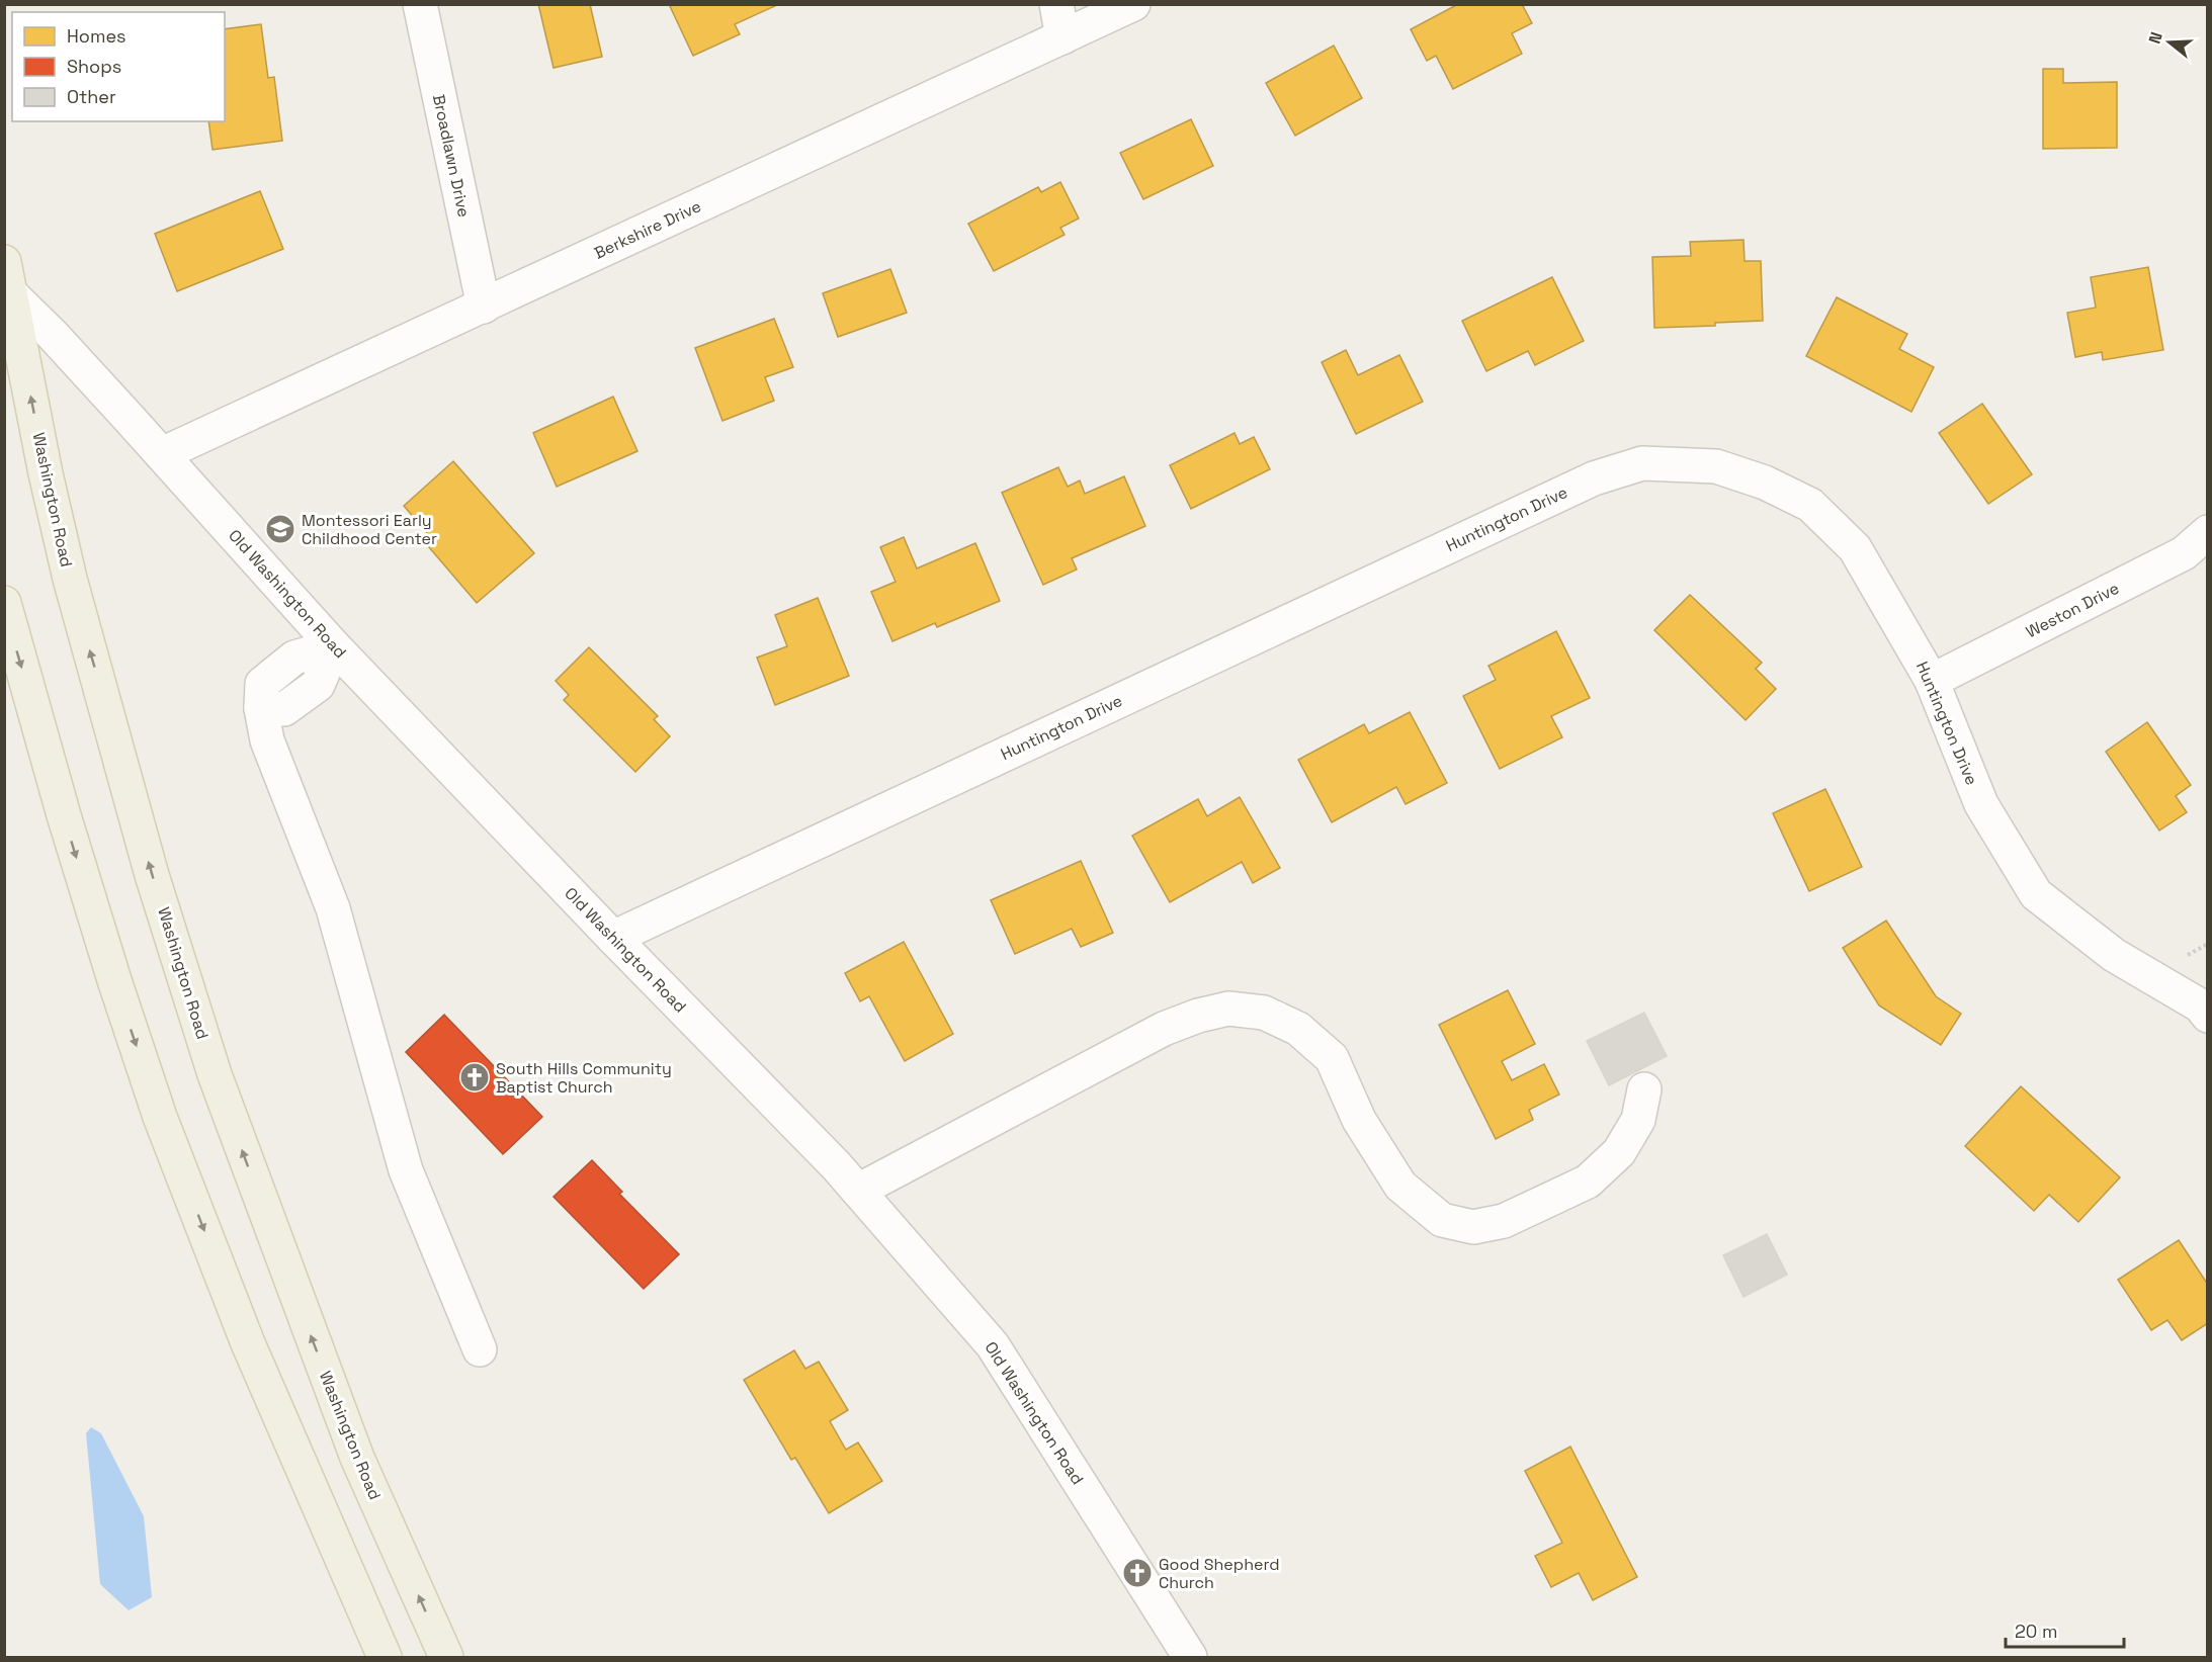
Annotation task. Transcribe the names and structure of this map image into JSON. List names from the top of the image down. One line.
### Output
{"streets":{"main road":["Washington Road"],"street":["Broadlawn Drive","Berkshire Drive","Huntington Drive","Old Washington Road","Weston Drive"]},"crossings":[["Broadlawn Drive","Berkshire Drive"],["Berkshire Drive","Old Washington Road"],["Washington Road","Old Washington Road"],["Huntington Drive","Old Washington Road"],["Huntington Drive","Weston Drive"]],"places":{"school or university":["Montessori Early Childhood Center"],"church":["South Hills Community Baptist Church","Good Shepherd Church"]},"legend":["Homes","Shops","Other"],"scale_bar":"20 m","north":"left"}
